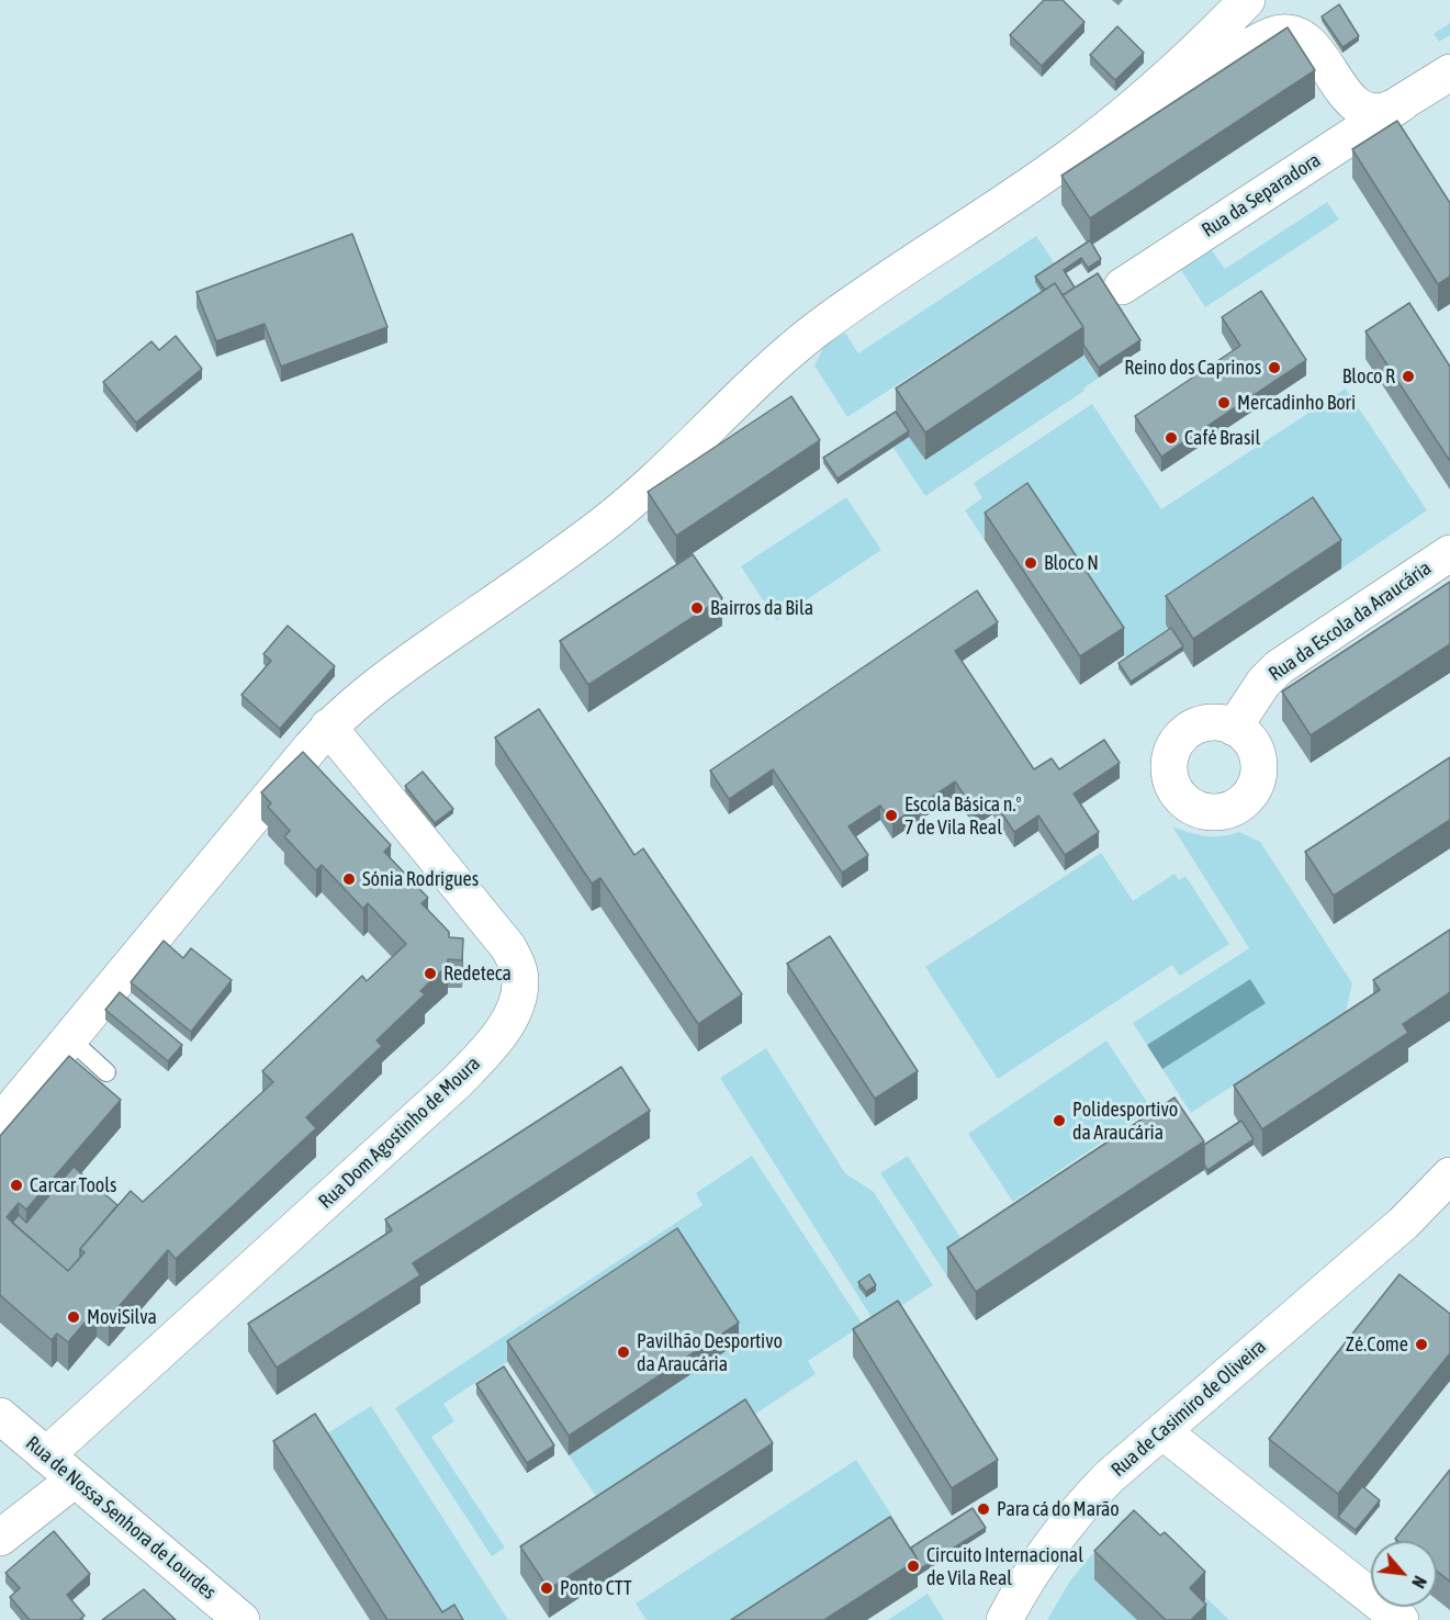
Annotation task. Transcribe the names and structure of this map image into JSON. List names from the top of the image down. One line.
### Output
{"streets":{"street":["Rua da Separadora","Rua da Escola da Araucária","Rua Dom Agostinho de Moura","Rua de Casimiro de Oliveira","Rua de Nossa Senhora de Lourdes"]},"crossings":[["Rua Dom Agostinho de Moura","Rua de Nossa Senhora de Lourdes"]],"places":["Reino dos Caprinos","Bloco R","Mercadinho Bori","Café Brasil","Bloco N","Bairros da Bila","Escola Básica n.º 7 de Vila Real","Sónia Rodrigues","Redeteca","Polidesportivo da Araucária","Carcar Tools","MoviSilva","Zé.Come","Pavilhão Desportivo da Araucária","Para cá do Marão","Circuito Internacional de Vila Real","Ponto CTT"],"north":"bottom right"}
